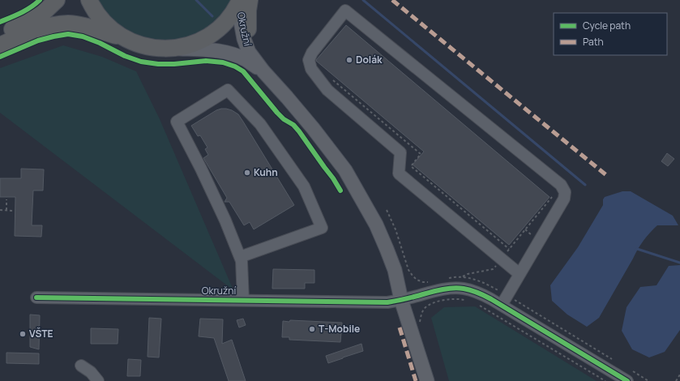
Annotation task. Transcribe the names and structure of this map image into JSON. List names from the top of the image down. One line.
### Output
{"streets":{"main road":["Okružní"]},"places":["Dolák","Kuhn","T-Mobile","VŠTE"],"legend":["Cycle path","Path"]}
